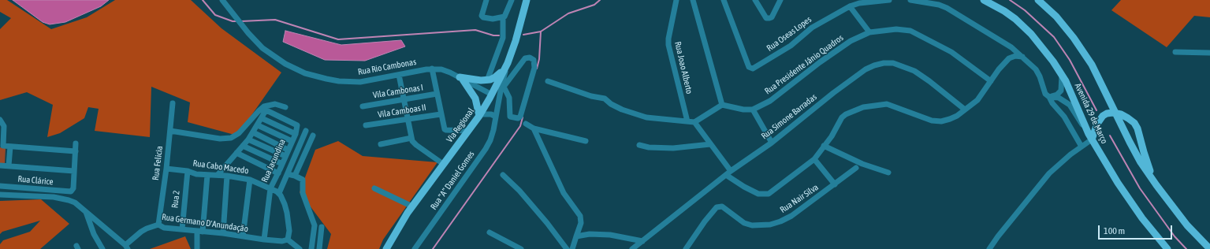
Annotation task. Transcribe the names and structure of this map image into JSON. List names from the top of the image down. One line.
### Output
{"streets":{"main road":["Avenida 29 de Março","Via Regional"],"street":["Rua Oseas Lopes","Rua Presidente Jânio Quadros","Rua Rio Cambonas","Rua Joao Alberto","Vila Cambonas I","Vila Camboas II","Rua Simone Barradas","Rua Jacundina","Rua Felicia","Rua Cabo Macedo","Rua Clárice","Rua \"A\" Daniel Gomes","Rua Nair Silva","Rua 2","Rua Germano D'Anundação"]},"crossings":[["Rua Rio Cambonas","Via Regional"],["Via Regional","Rua \"A\" Daniel Gomes"],["Rua Jacundina","Rua Cabo Macedo"],["Rua Jacundina","Rua Germano D'Anundação"],["Rua Felicia","Rua Cabo Macedo"],["Rua Felicia","Rua Germano D'Anundação"],["Rua Cabo Macedo","Rua 2"],["Rua 2","Rua Germano D'Anundação"]],"scale_bar":"100 m"}
